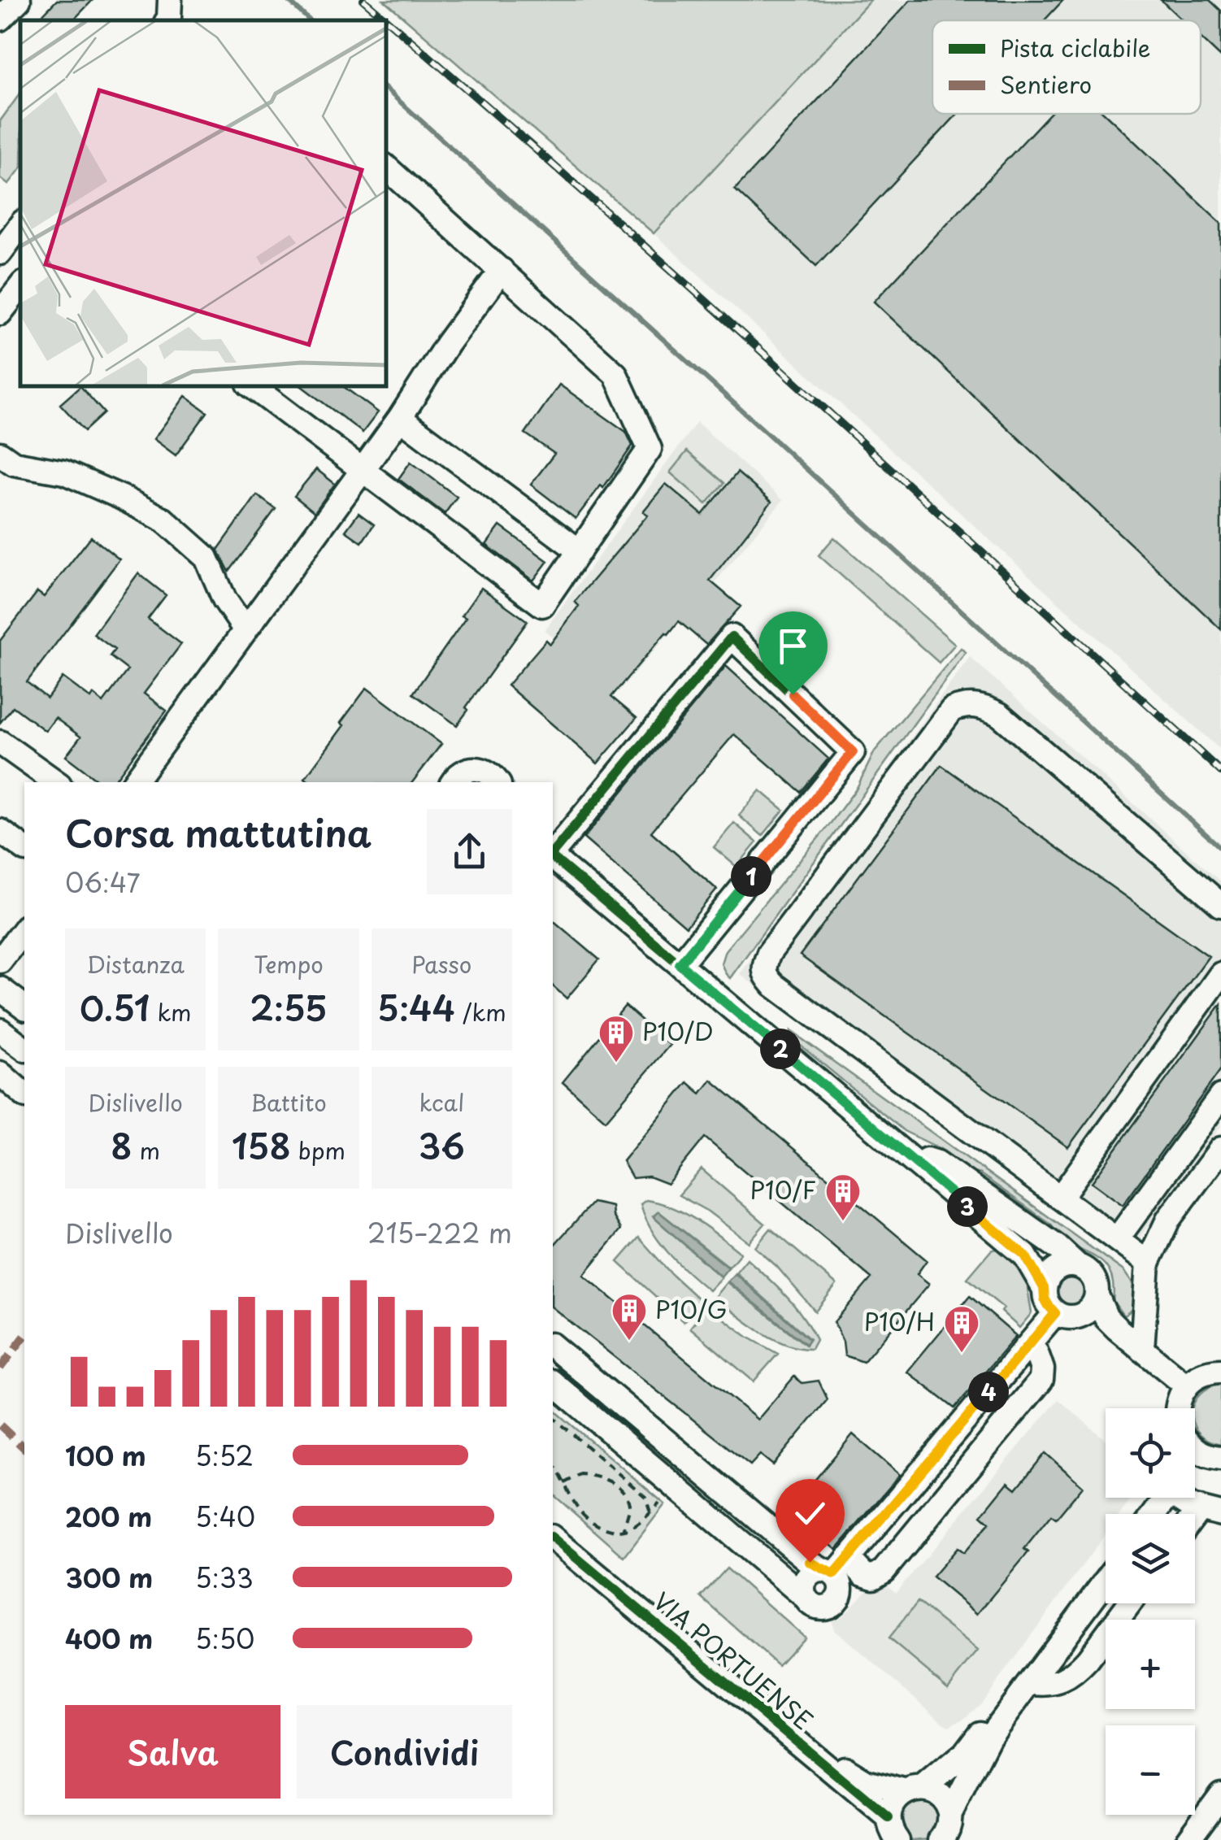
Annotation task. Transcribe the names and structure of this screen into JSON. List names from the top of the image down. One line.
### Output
{"streets":{"street":["VIA PORTUENSE"]},"places":{"building":["P10/D","P10/F","P10/G","P10/H"]},"legend":["Pista ciclabile","Sentiero"],"page":{"heading":["Corsa mattutina","06:47"],"pins":["1","2","3","4"],"stats":[["Distanza","0.51 km"],["Tempo","2:55"],["Passo","5:44 /km"],["Dislivello","8 m"],["Battito","158 bpm"],["kcal","36"]],"chart":["Dislivello","215–222 m"],"map_buttons":["+","−"],"list":[{"name":"100 m","note":"5:52"},{"name":"200 m","note":"5:40"},{"name":"300 m","note":"5:33"},{"name":"400 m","note":"5:50"}],"buttons":["Salva","Condividi"]}}
